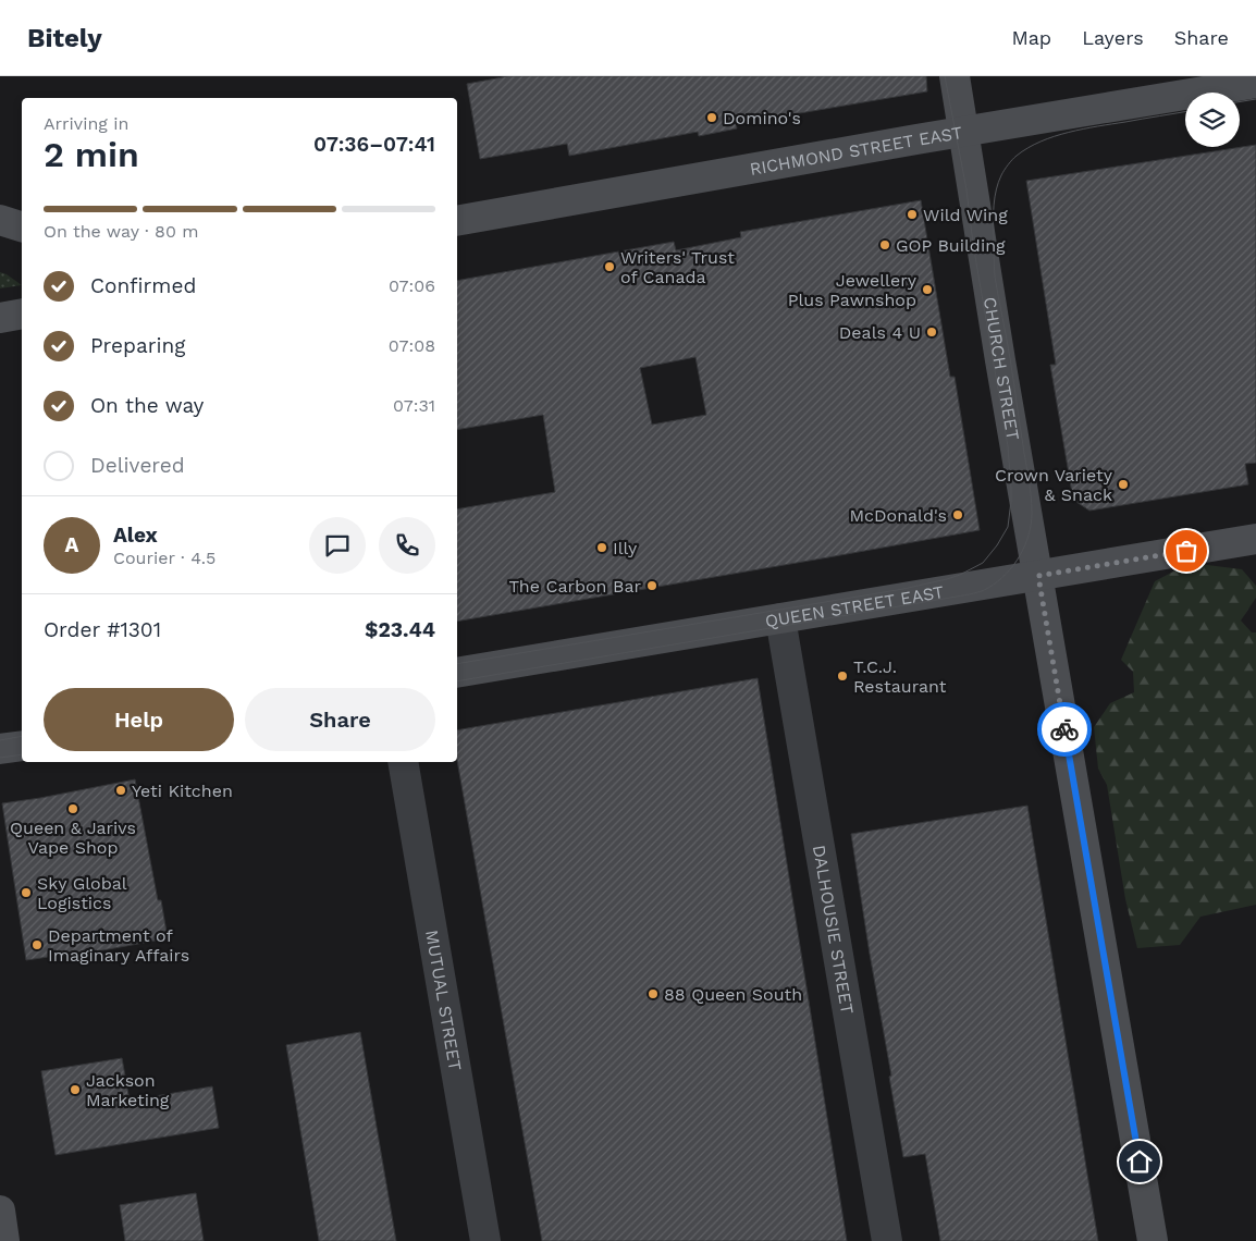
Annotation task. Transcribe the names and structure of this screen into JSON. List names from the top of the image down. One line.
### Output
{"streets":{"main road":["RICHMOND STREET EAST","CHURCH STREET","QUEEN STREET EAST"],"street":["DALHOUSIE STREET","MUTUAL STREET"]},"crossings":[["RICHMOND STREET EAST","CHURCH STREET"],["CHURCH STREET","QUEEN STREET EAST"],["QUEEN STREET EAST","DALHOUSIE STREET"]],"places":["Domino's","Wild Wing","GOP Building","Writers' Trust of Canada","Jewellery Plus Pawnshop","Deals 4 U","Crown Variety & Snack","McDonald's","Illy","The Carbon Bar","T.C.J. Restaurant","Yeti Kitchen","Queen & Jarivs Vape Shop","Sky Global Logistics","Department of Imaginary Affairs","88 Queen South","Jackson Marketing"],"page":{"header":"Bitely","nav":["Map","Layers","Share"],"heading":["2 min","Arriving in","07:36–07:41"],"panel":["Alex","Courier · 4.5","Order #1301","$23.44"],"bar":"On the way · 80 m","list":[["Confirmed","07:06"],["Preparing","07:08"],["On the way","07:31"],"Delivered"],"round":"A","buttons":["Help","Share"]}}
